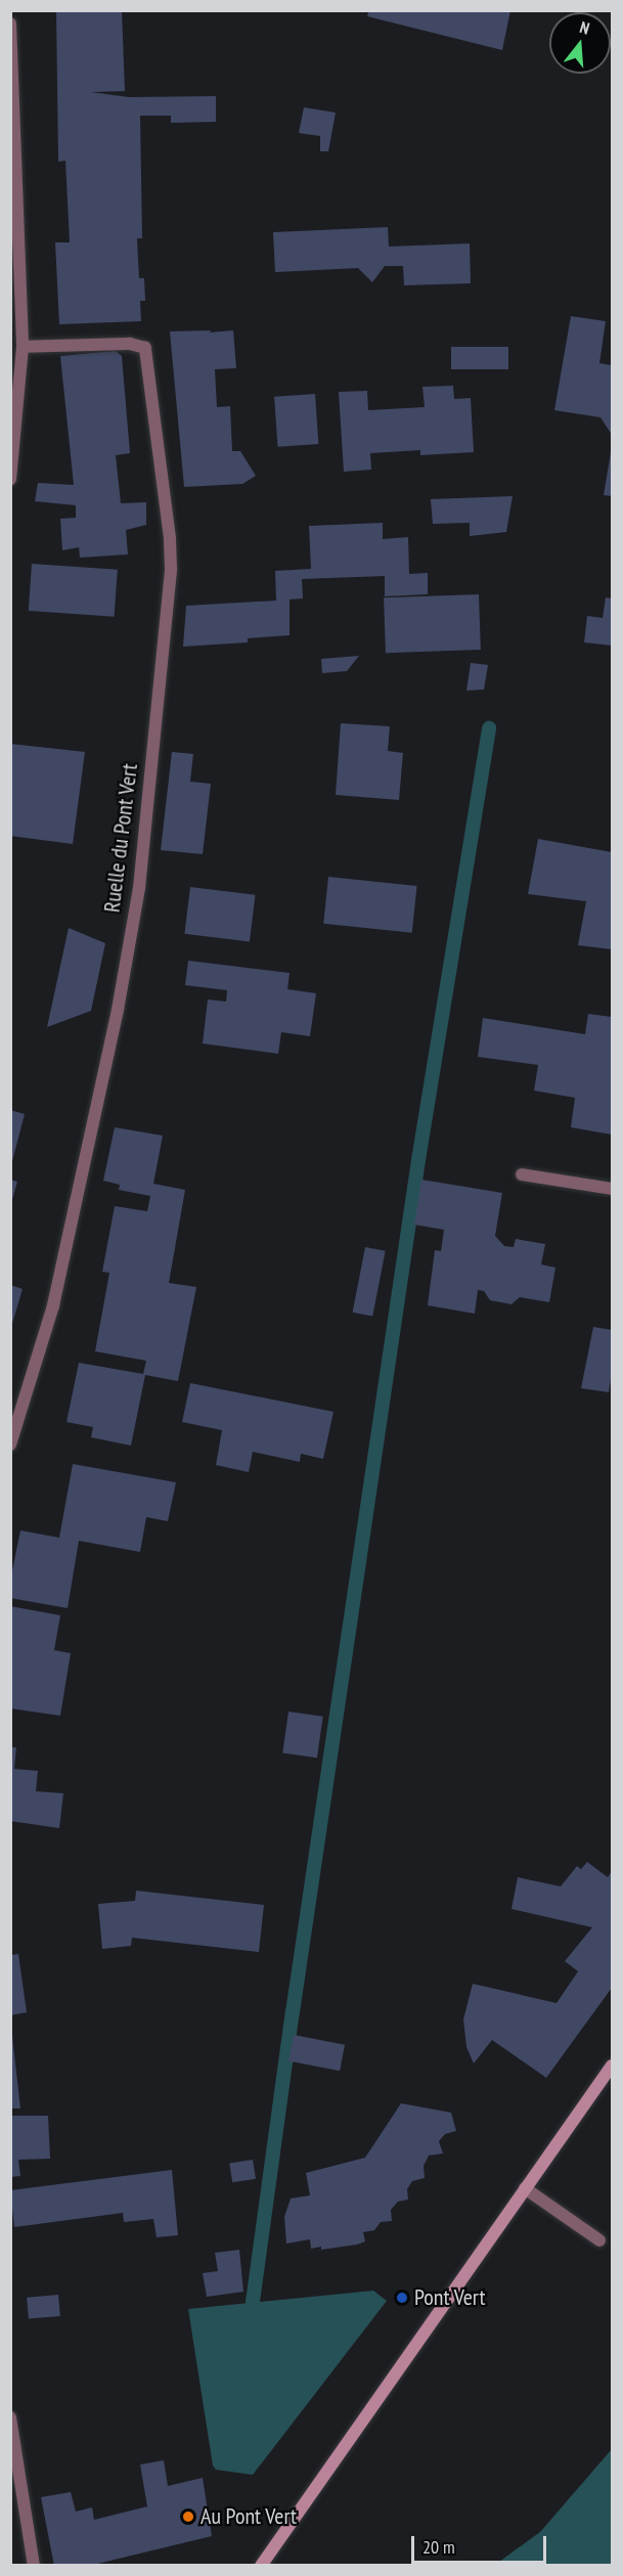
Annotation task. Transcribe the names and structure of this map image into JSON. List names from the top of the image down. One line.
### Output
{"streets":{"street":["Ruelle du Pont Vert"]},"places":["Pont Vert","Au Pont Vert"],"scale_bar":"20 m","north":"top"}
